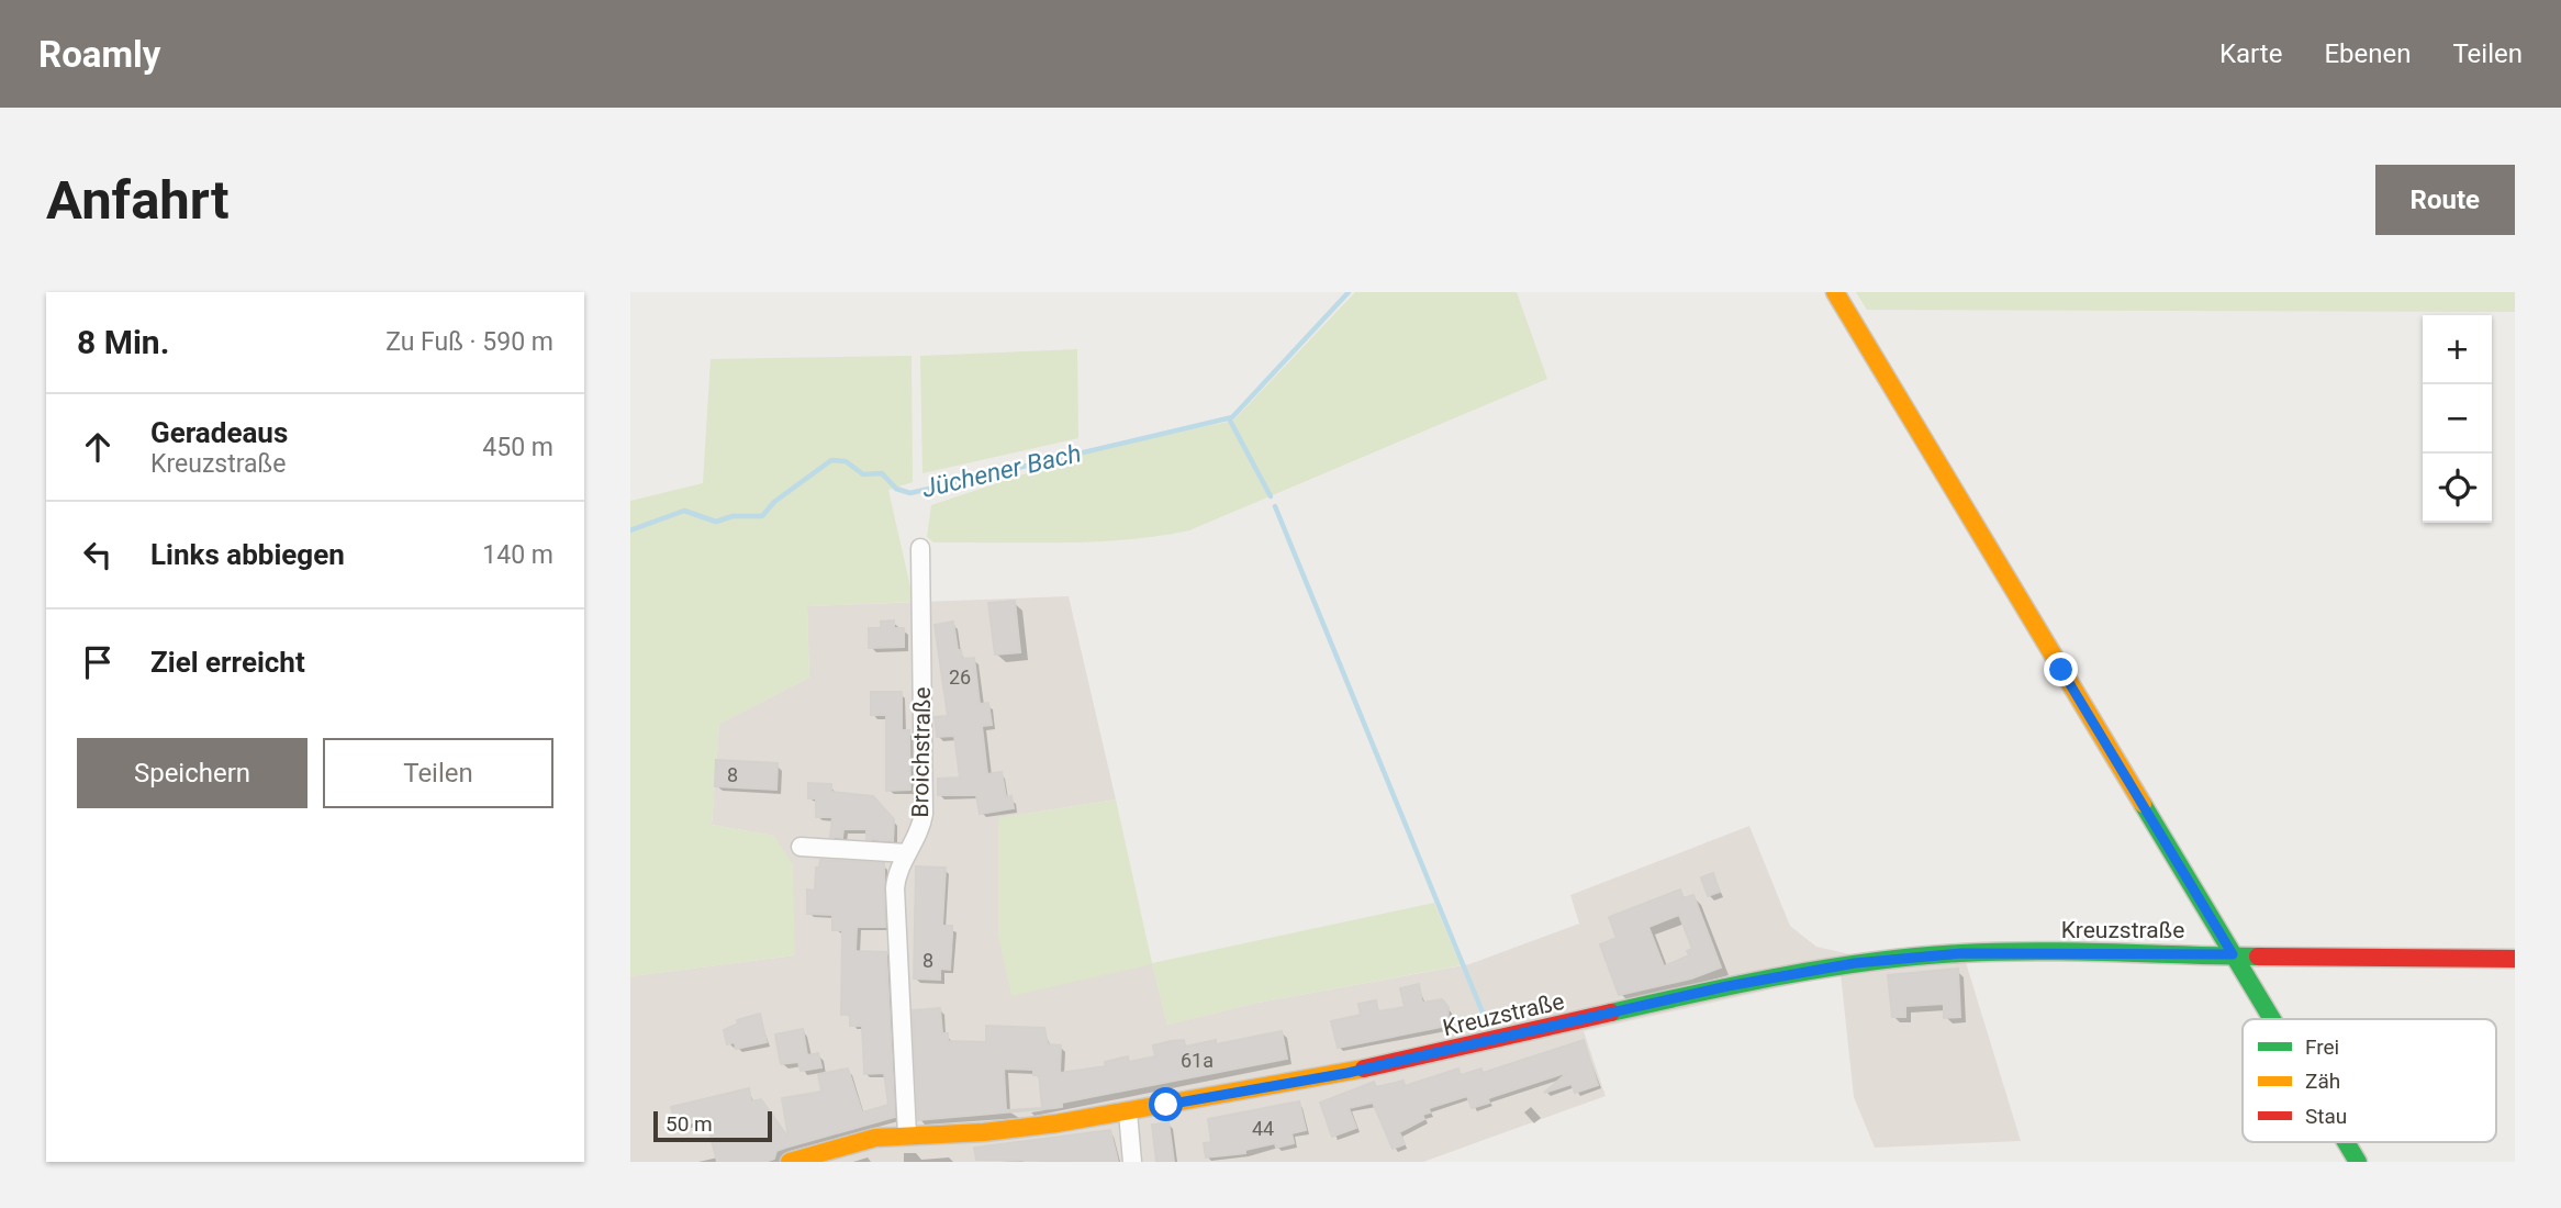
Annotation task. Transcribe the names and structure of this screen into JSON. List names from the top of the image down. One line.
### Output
{"streets":{"street":["Broichstraße","Kreuzstraße"]},"crossings":[["Broichstraße","Kreuzstraße"]],"water":["Jüchener Bach"],"house_numbers":["26","8","8","61a","44"],"legend":["Frei","Zäh","Stau"],"scale_bar":"50 m","page":{"header":"Roamly","nav":["Karte","Ebenen","Teilen"],"buttons":["Route",["Speichern","Teilen"]],"title":"Anfahrt","heading":["8 Min.","Zu Fuß · 590 m"],"map_buttons":["+","−"],"list":[["Geradeaus","Kreuzstraße","450 m"],["Links abbiegen","140 m"],"Ziel erreicht"],"scale":"50 m"}}
